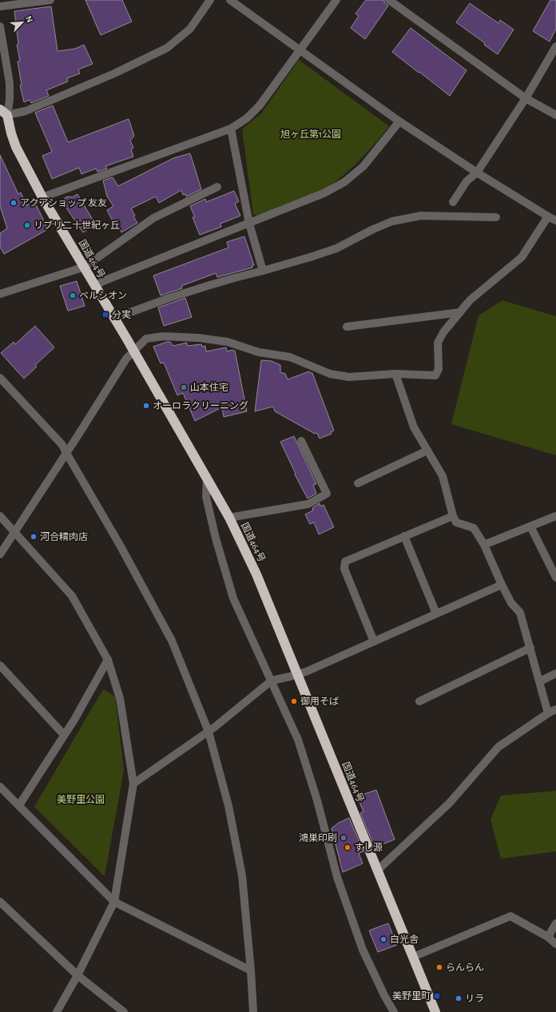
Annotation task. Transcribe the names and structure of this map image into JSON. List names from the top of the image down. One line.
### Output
{"streets":{"highway":["国道464号"]},"parks":["旭ヶ丘第1公園","美野里公園"],"places":{"other":["アクアショップ 友友","リブリ二十世紀ヶ丘","ベルシオン","山本住宅","オーロラクリーニング","河合精肉店","御用そば","鴻巣印刷","すし源","白光舎","らんらん","リラ"],"transit":["分実","美野里町"]},"north":"top right"}
